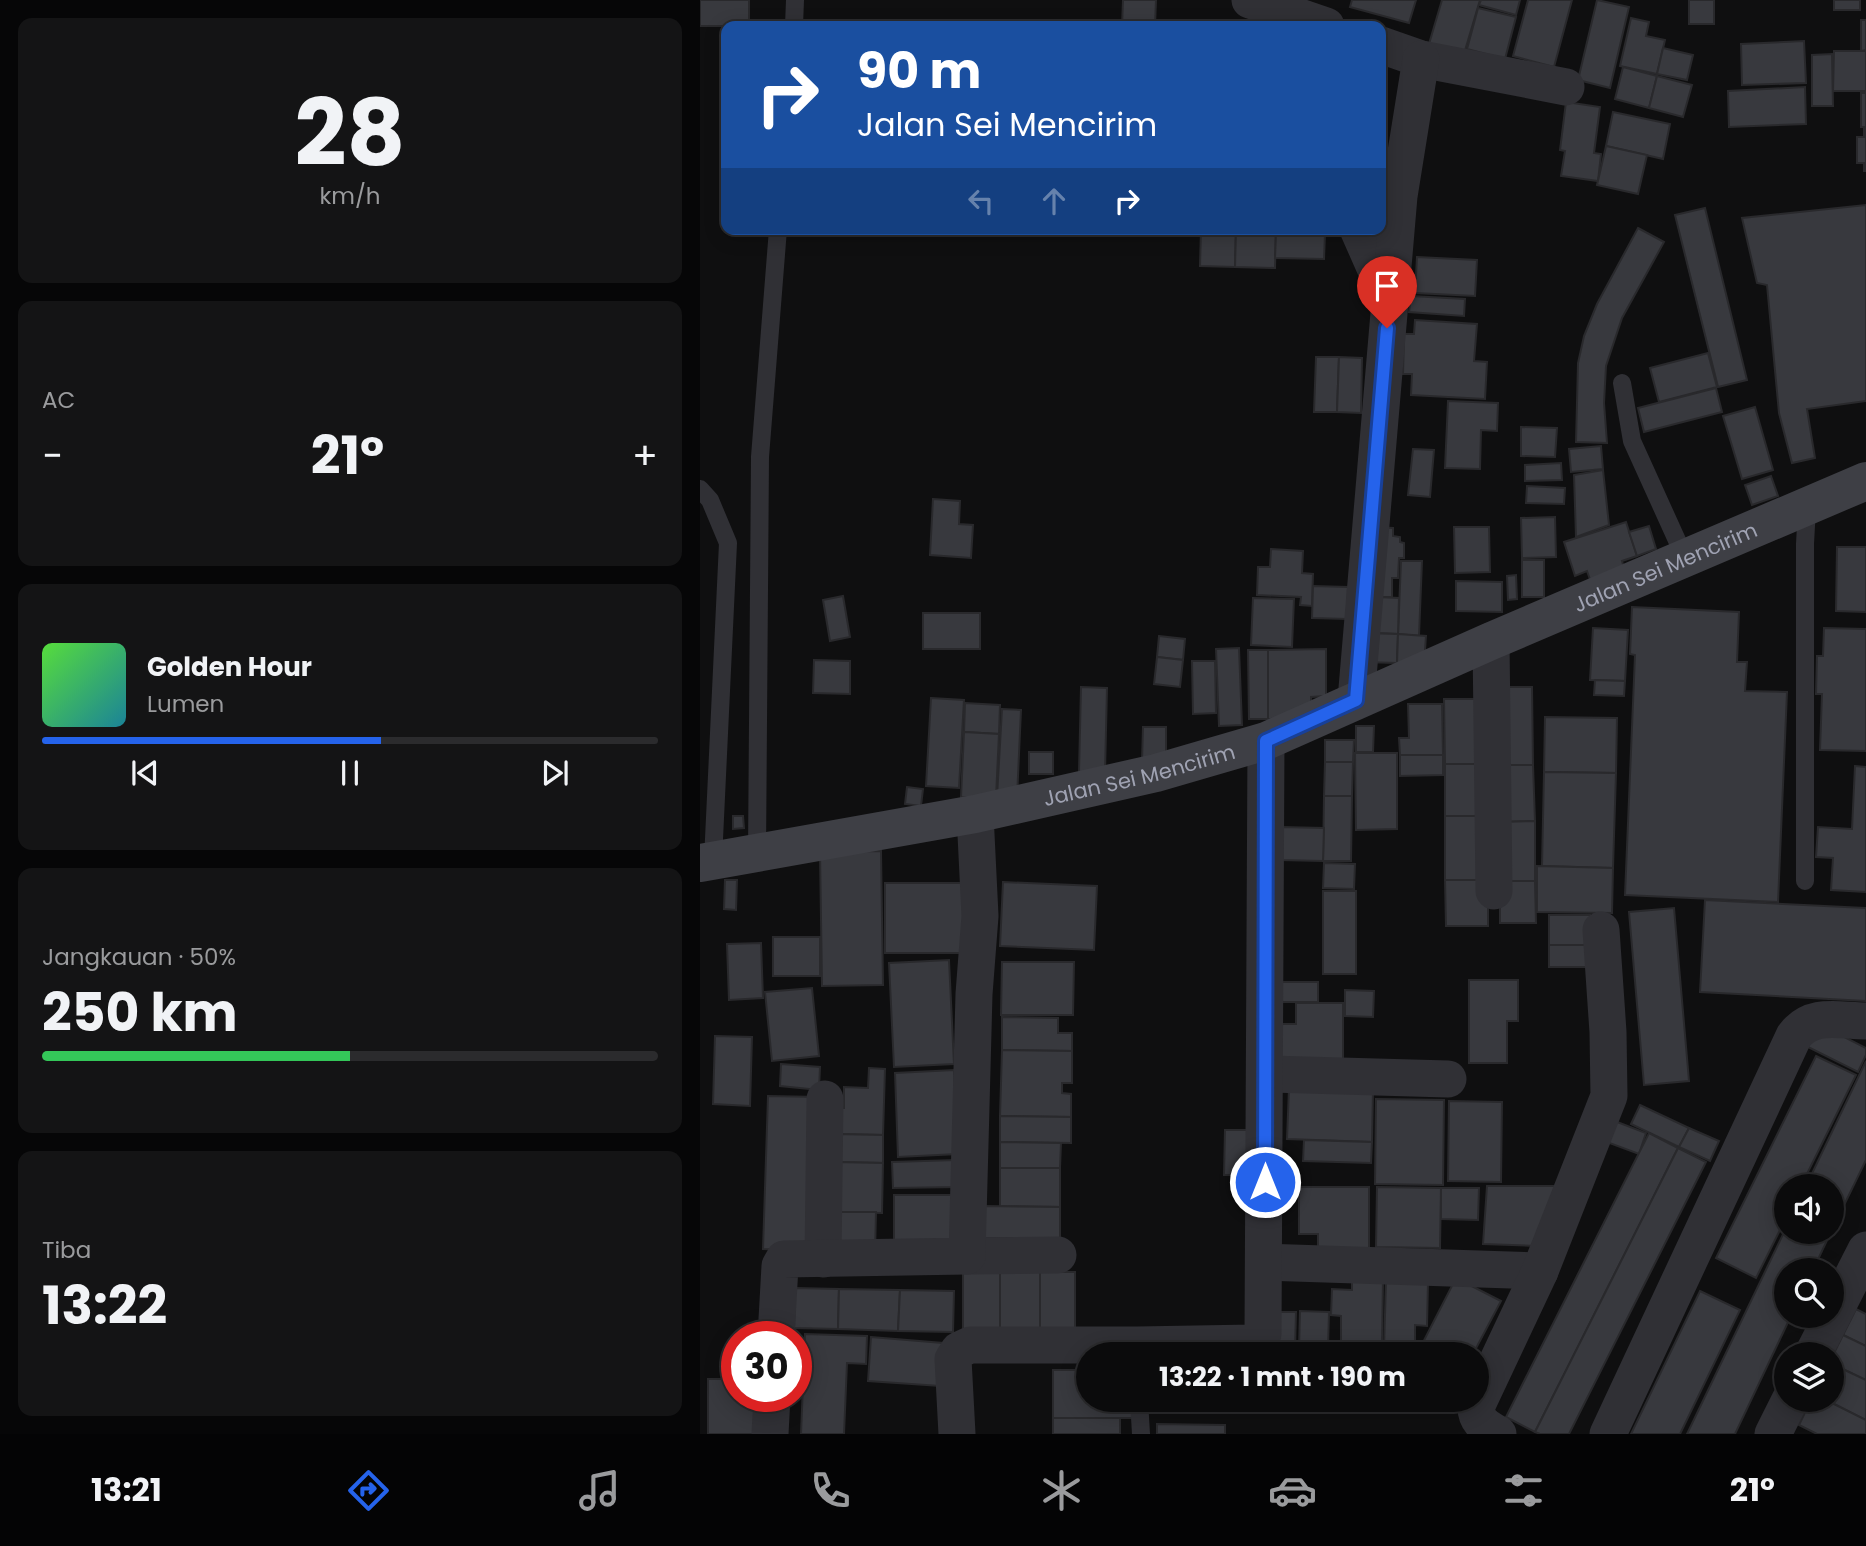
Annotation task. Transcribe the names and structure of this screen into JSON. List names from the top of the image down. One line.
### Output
{"streets":{"street":["Jalan Sei Mencirim"]},"page":{"tile":[["28","km/h"],"AC",["Jangkauan · 50%","250 km"],["Tiba","13:22"]],"turn":["90 m","Jalan Sei Mencirim"],"heat":["−","21°","+"],"song":["Golden Hour","Lumen"],"limit":"30","trip":"13:22 · 1 mnt · 190 m","tabs":["13:21","21°"]}}
